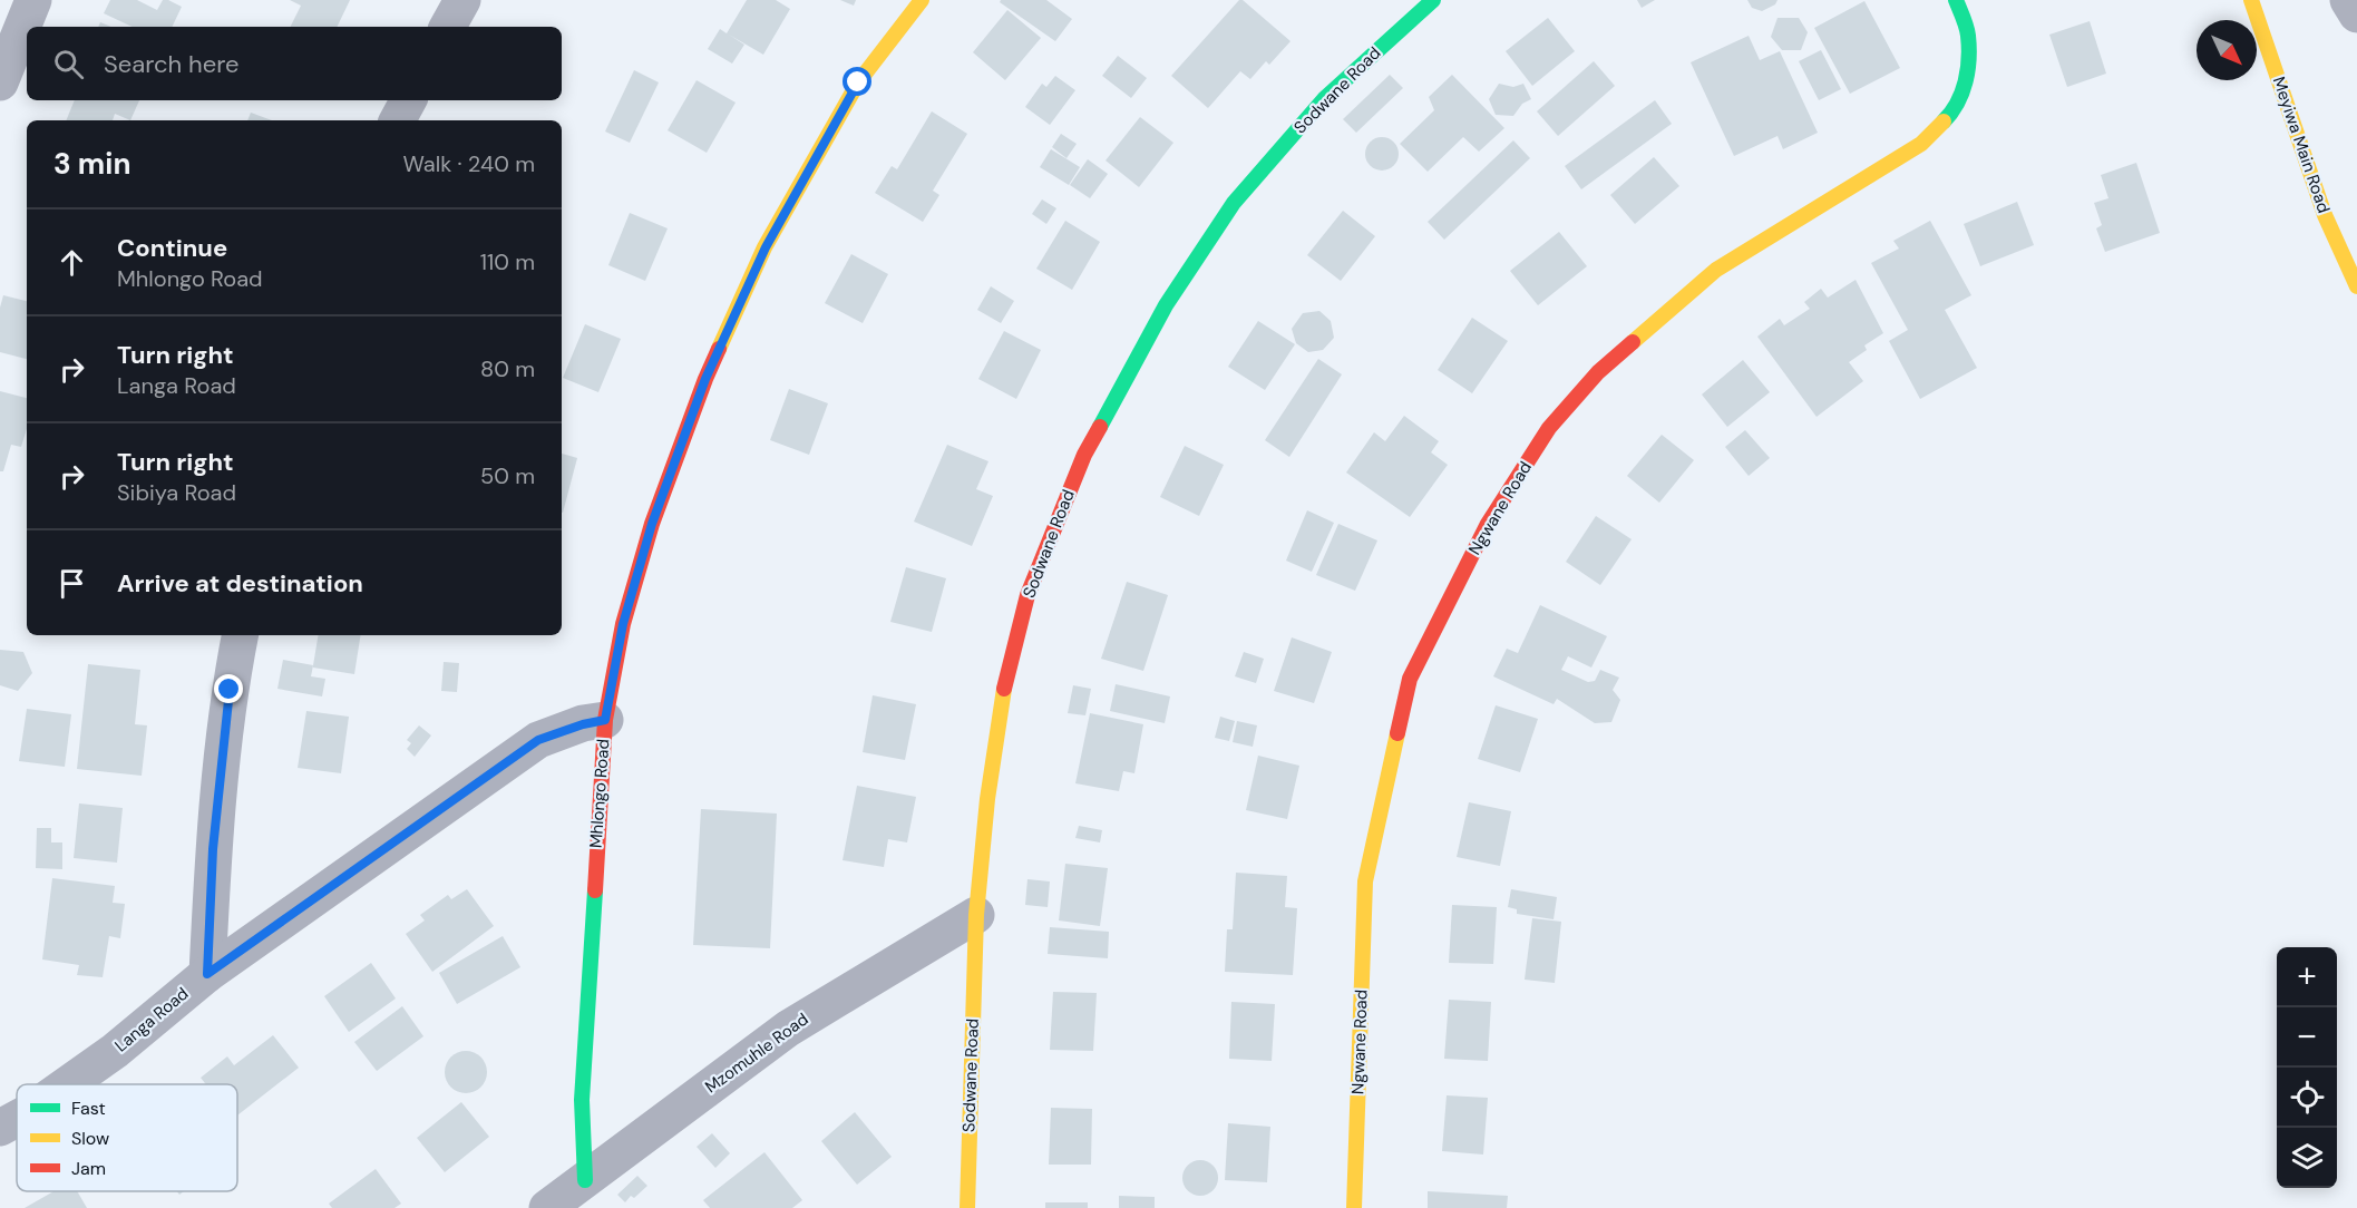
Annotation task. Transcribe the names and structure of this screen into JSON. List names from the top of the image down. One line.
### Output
{"streets":{"street":["Sodwane Road","Meyiwa Main Road","Ngwane Road","Mhlongo Road","Langa Road","Mzomuhle Road"]},"crossings":[["Sodwane Road","Mzomuhle Road"],["Mhlongo Road","Langa Road"],["Mhlongo Road","Mzomuhle Road"]],"legend":["Fast","Slow","Jam"],"north":"bottom right","page":{"search":"Search here","heading":["3 min","Walk · 240 m"],"list":[["Continue","Mhlongo Road","110 m"],["Turn right","Langa Road","80 m"],["Turn right","Sibiya Road","50 m"],"Arrive at destination"],"map_buttons":["+","−"]}}
